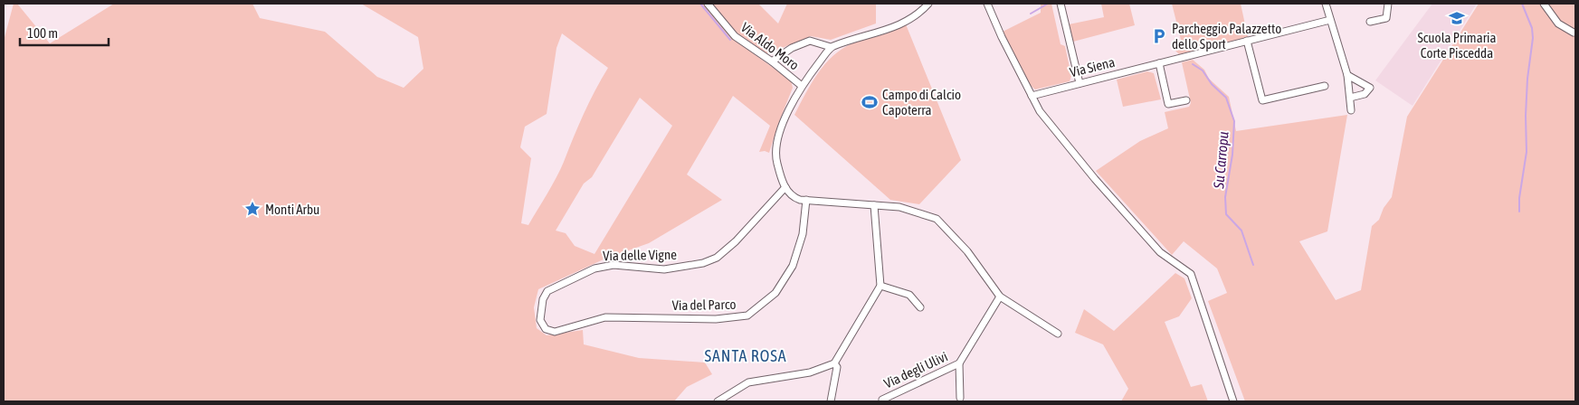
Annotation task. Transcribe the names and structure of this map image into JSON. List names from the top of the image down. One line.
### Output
{"streets":{"street":["Via Aldo Moro","Via Siena","Via delle Vigne","Via del Parco","Via degli Ulivi"]},"crossings":[["Via delle Vigne","Via del Parco"]],"districts":["SANTA ROSA"],"water":["Su Carropu"],"places":{"school or university":["Scuola Primaria Corte Piscedda"],"parking":["Parcheggio Palazzetto dello Sport"],"sports":["Campo di Calcio Capoterra"],"place":["Monti Arbu"]},"scale_bar":"100 m"}
